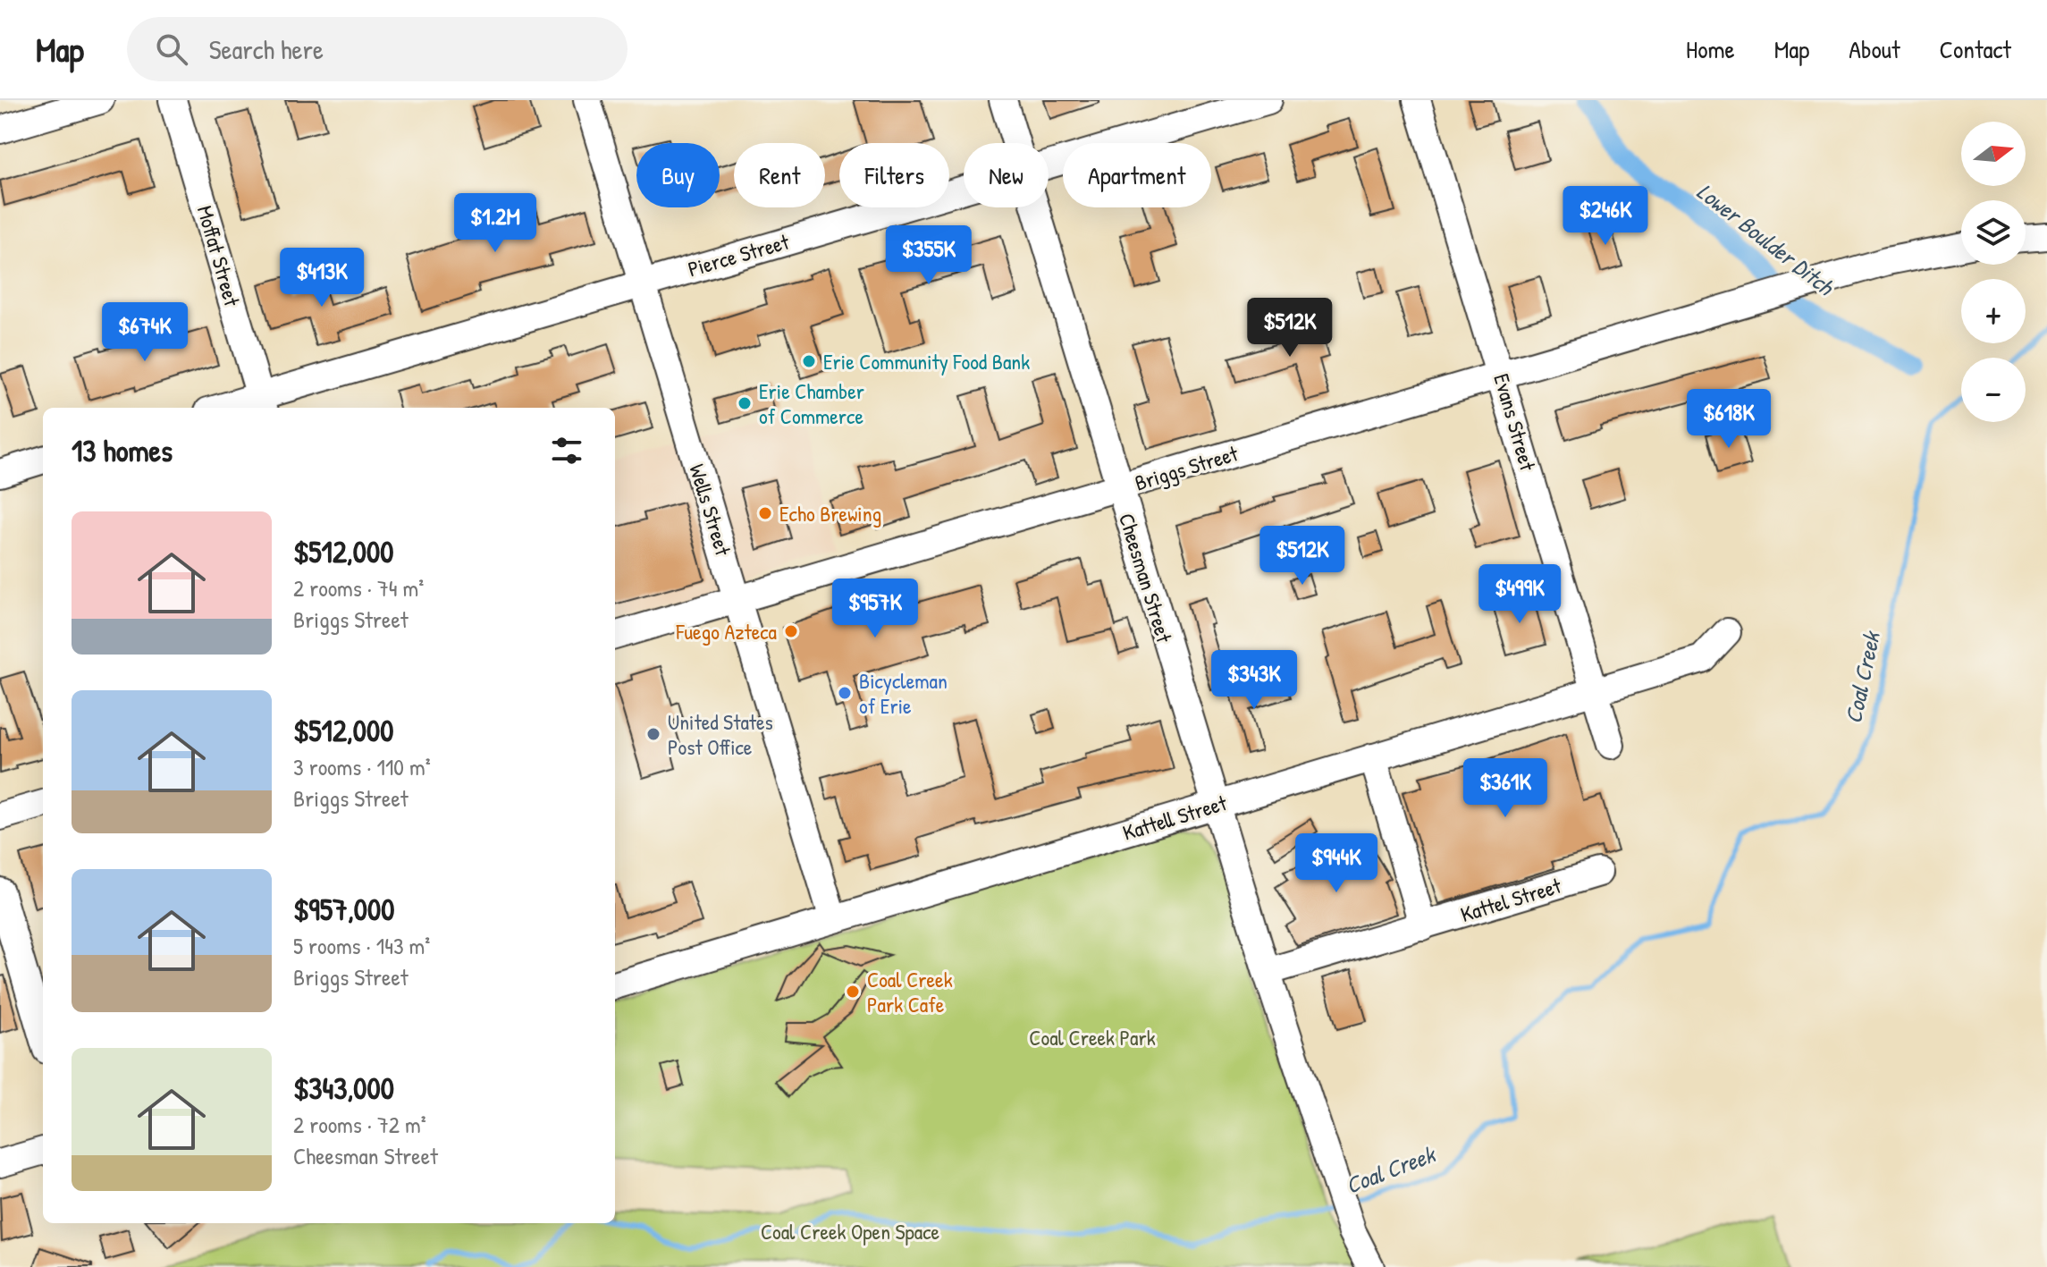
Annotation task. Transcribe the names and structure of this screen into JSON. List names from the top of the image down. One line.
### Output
{"streets":{"street":["Pierce Street","Moffat Street","Evans Street","Briggs Street","Wells Street","Cheesman Street","Kattell Street","Kattel Street"]},"crossings":[["Pierce Street","Moffat Street"],["Pierce Street","Wells Street"],["Evans Street","Briggs Street"],["Evans Street","Kattell Street"],["Briggs Street","Wells Street"],["Briggs Street","Cheesman Street"],["Wells Street","Kattell Street"],["Cheesman Street","Kattell Street"],["Cheesman Street","Kattel Street"]],"water":["Lower Boulder Ditch","Coal Creek"],"parks":["Coal Creek Park","Coal Creek Open Space"],"places":["Erie Community Food Bank","Erie Chamber of Commerce","Echo Brewing","Fuego Azteca","Bicycleman of Erie","United States Post Office","Coal Creek Park Cafe"],"north":"right","page":{"header":"Map","search":"Search here","nav":["Home","Map","About","Contact"],"map_buttons":["+","−"],"chip":["Buy","Rent","Filters","New","Apartment"],"price":["$246K","$1.2M","$355K","$413K","$512K","$674K","$618K","$512K","$499K","$957K","$343K","$361K","$944K"],"heading":"13 homes","list":[{"name":"$512,000","note":"2 rooms · 74 m² · Briggs Street"},{"name":"$512,000","note":"3 rooms · 110 m² · Briggs Street"},{"name":"$957,000","note":"5 rooms · 143 m² · Briggs Street"},{"name":"$343,000","note":"2 rooms · 72 m² · Cheesman Street"}]}}
